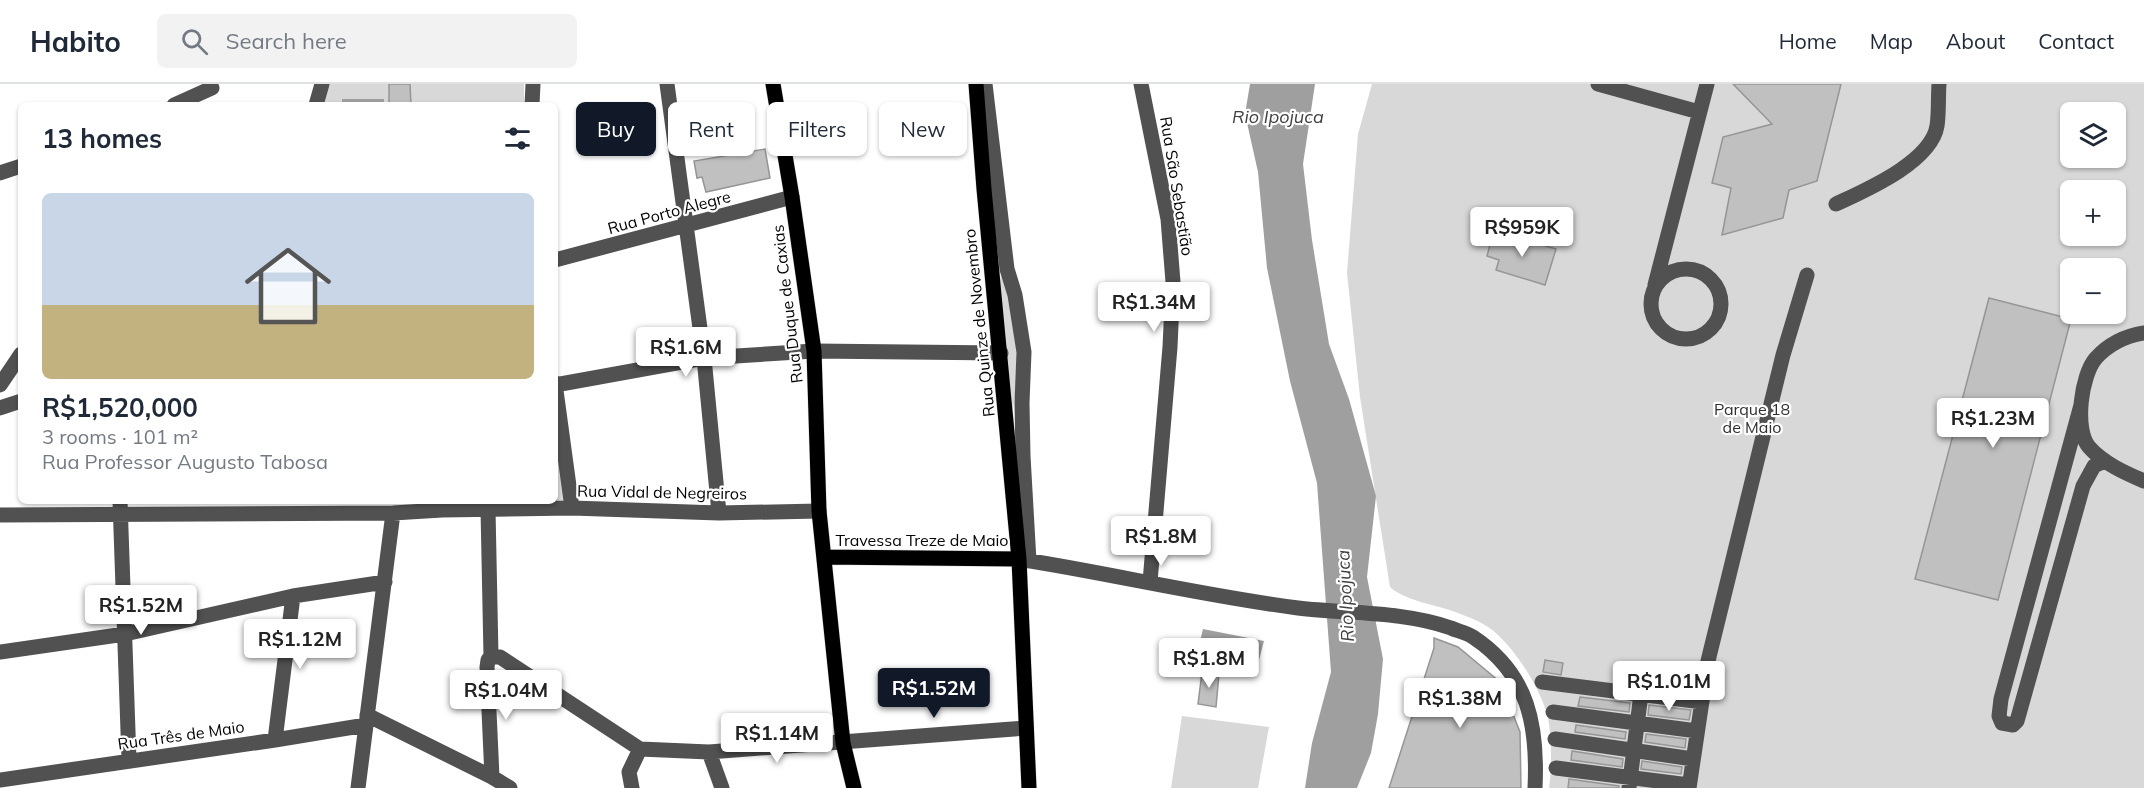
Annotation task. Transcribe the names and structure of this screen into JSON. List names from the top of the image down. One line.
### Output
{"streets":{"main road":["Rua Duque de Caxias","Rua Quinze de Novembro","Travessa Treze de Maio"],"street":["Rua São Sebastião","Rua Porto Alegre","Rua Vidal de Negreiros","Rua Três de Maio"]},"crossings":[["Rua Porto Alegre","Rua Duque de Caxias"],["Rua Duque de Caxias","Rua Vidal de Negreiros"],["Rua Duque de Caxias","Travessa Treze de Maio"],["Rua Quinze de Novembro","Travessa Treze de Maio"]],"water":["Rio Ipojuca"],"parks":["Parque 18 de Maio"],"page":{"header":"Habito","search":"Search here","nav":["Home","Map","About","Contact"],"map_buttons":["+","−"],"chip":["Buy","Rent","Filters","New"],"heading":"13 homes","list":[{"name":"R$1,520,000","note":"3 rooms · 101 m² · Rua Professor Augusto Tabosa"}],"price":["R$959K","R$1.34M","R$1.6M","R$1.23M","R$1.8M","R$1.52M","R$1.12M","R$1.8M","R$1.01M","R$1.52M","R$1.04M","R$1.38M","R$1.14M"]}}
